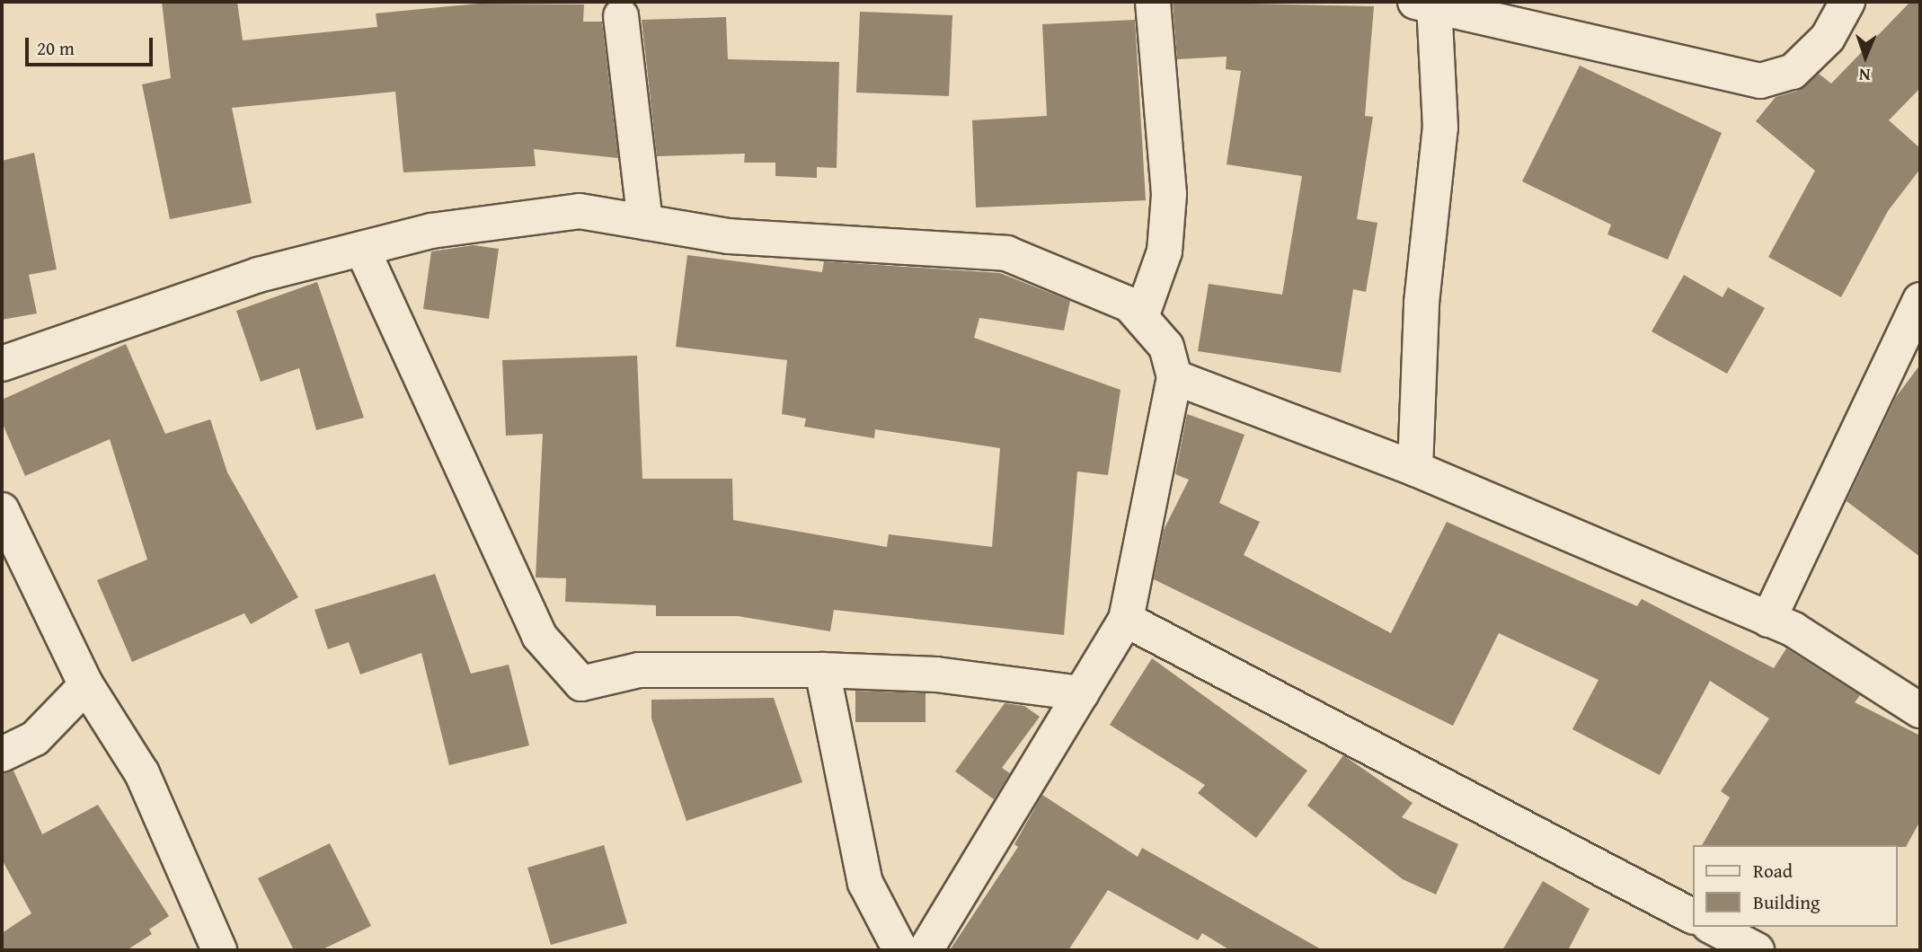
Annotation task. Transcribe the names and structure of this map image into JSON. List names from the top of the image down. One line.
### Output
{"legend":["Road","Building"],"scale_bar":"20 m","north":"bottom"}
